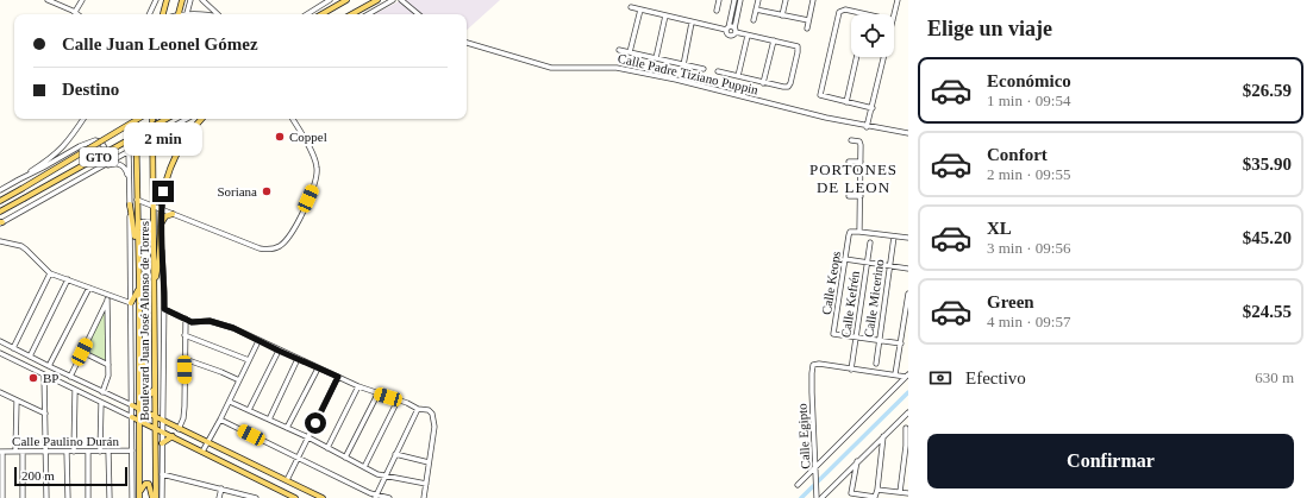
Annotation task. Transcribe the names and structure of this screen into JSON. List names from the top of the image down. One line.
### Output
{"streets":{"main road":["GTO","Boulevard Juan José Alonso de Torres"],"street":["Calle Padre Tiziano Puppin","Calle Keops","Calle Micerino","Calle Kefrén","Calle Egipto","Calle Paulino Durán"]},"crossings":[["Calle Keops","Calle Kefrén"],["Calle Kefrén","Calle Egipto"]],"districts":["PORTONES DE LEON"],"places":["Coppel","Soriana","BP"],"scale_bar":"200 m","page":{"heading":"Elige un viaje","banner":["Calle Juan Leonel Gómez","Destino"],"list":[{"name":"Económico","note":"1 min · 09:54","value":"$26.59"},{"name":"Confort","note":"2 min · 09:55","value":"$35.90"},{"name":"XL","note":"3 min · 09:56","value":"$45.20"},{"name":"Green","note":"4 min · 09:57","value":"$24.55"}],"bubble":"2 min","pay":["Efectivo","630 m"],"buttons":"Confirmar","scale":"200 m"}}
